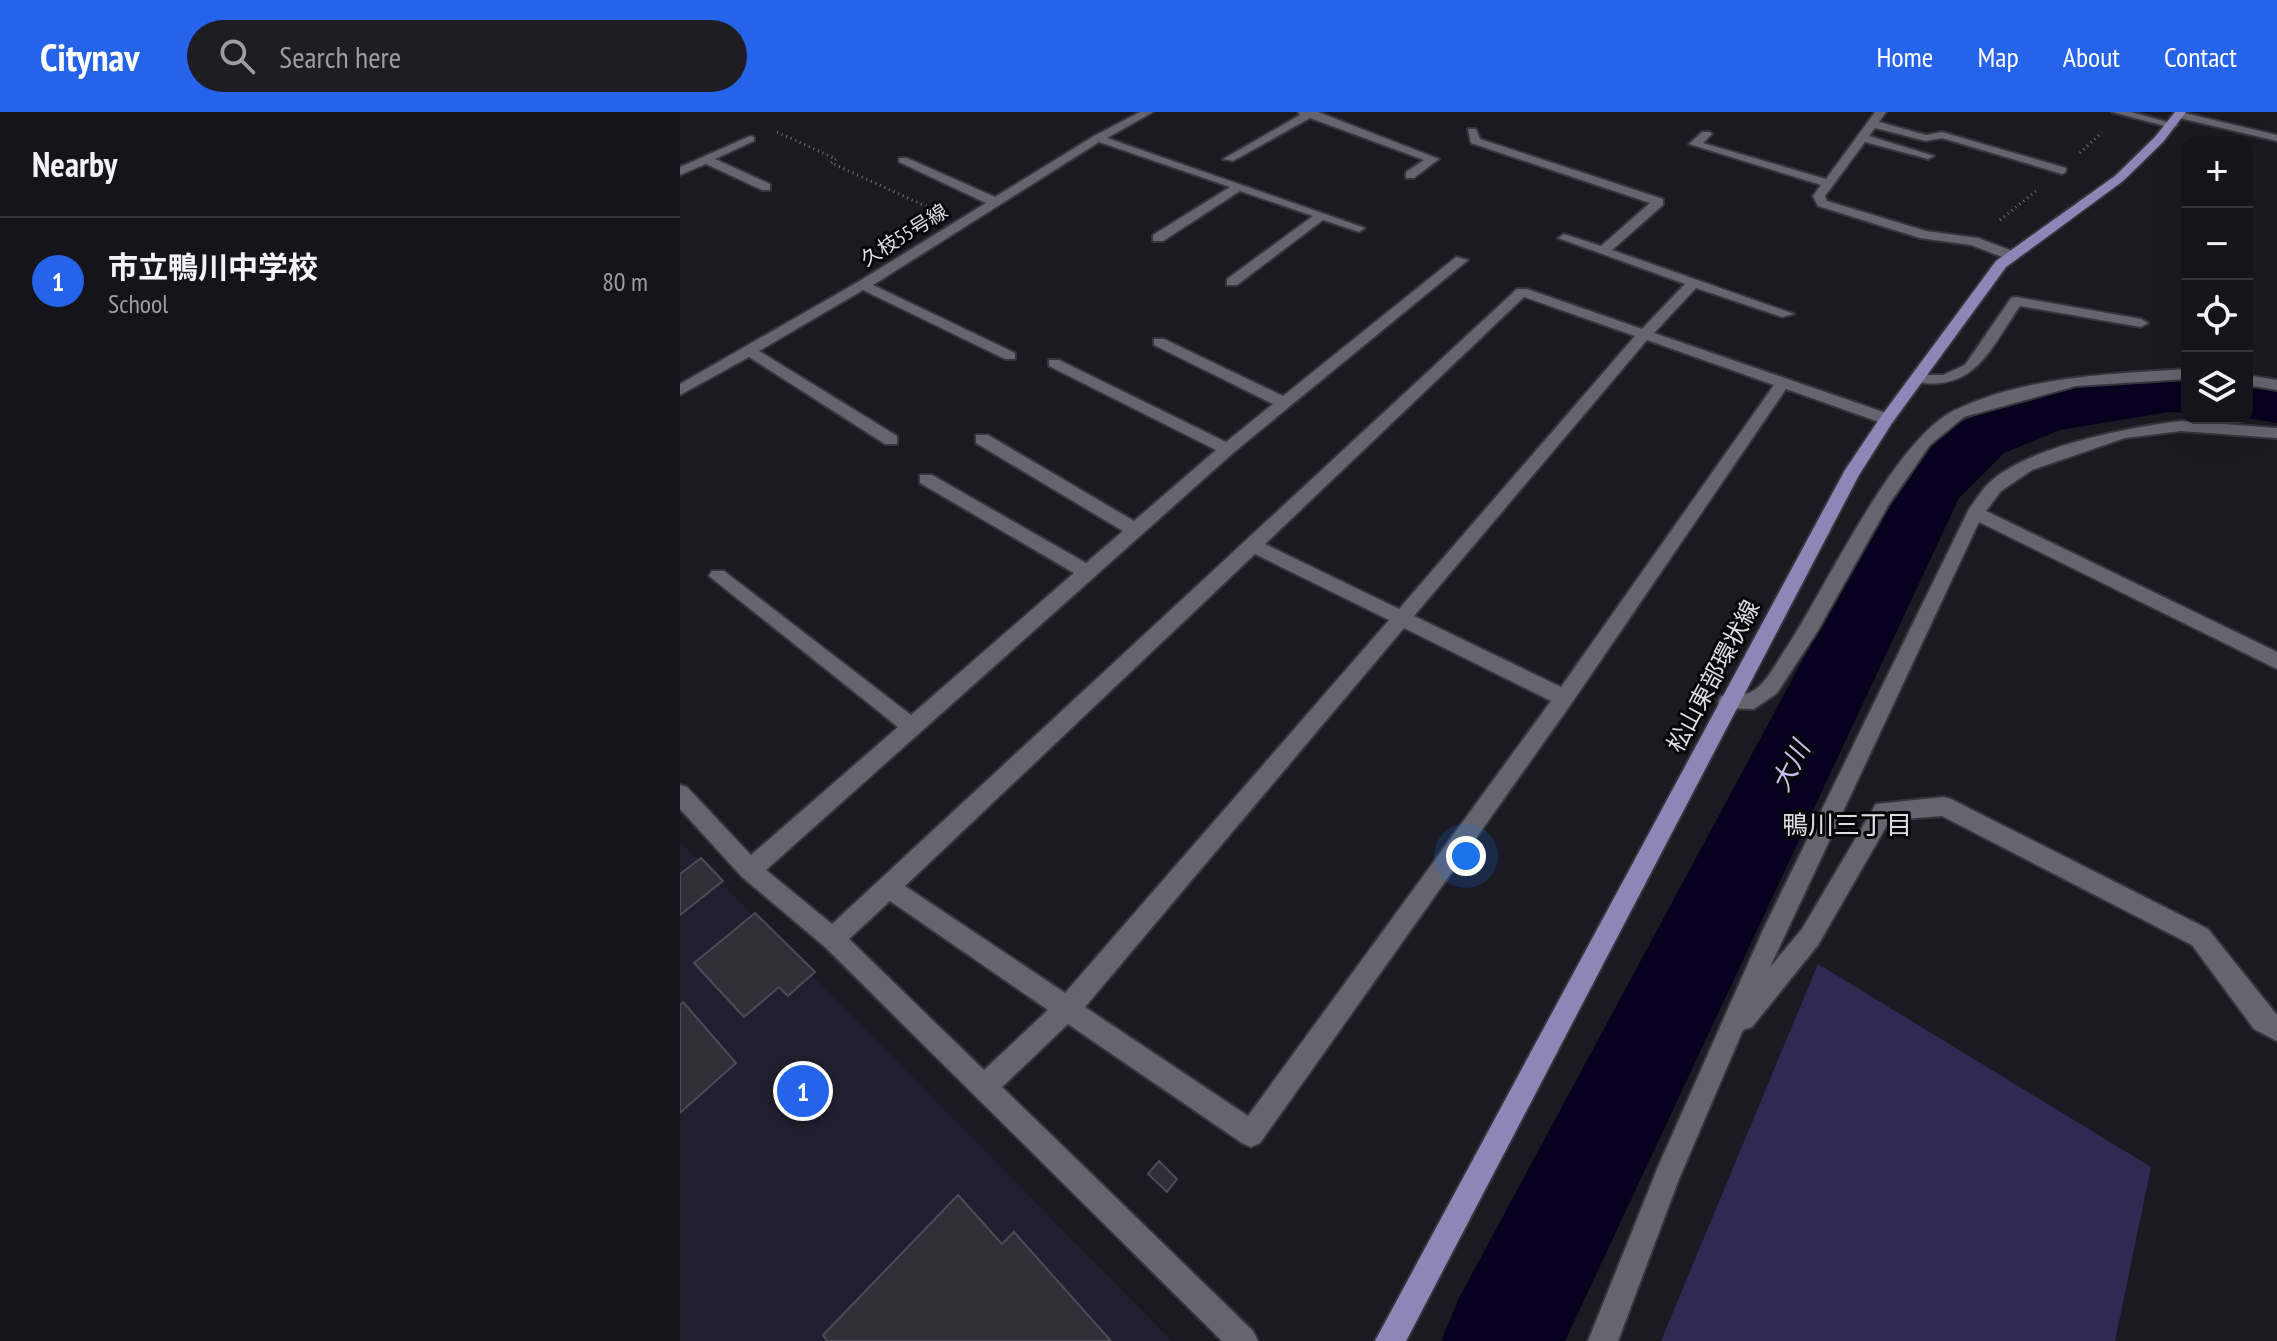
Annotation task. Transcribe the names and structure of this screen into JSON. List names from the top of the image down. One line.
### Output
{"streets":{"main road":["松山東部環状線"],"street":["久枝55号線"]},"districts":["鴨川三丁目"],"water":["大川"],"page":{"header":"Citynav","search":"Search here","nav":["Home","Map","About","Contact"],"heading":"Nearby","map_buttons":["+","−"],"list":[{"mark":"1","name":"市立鴨川中学校","note":"School","value":"80 m"}],"pins":"1"}}
